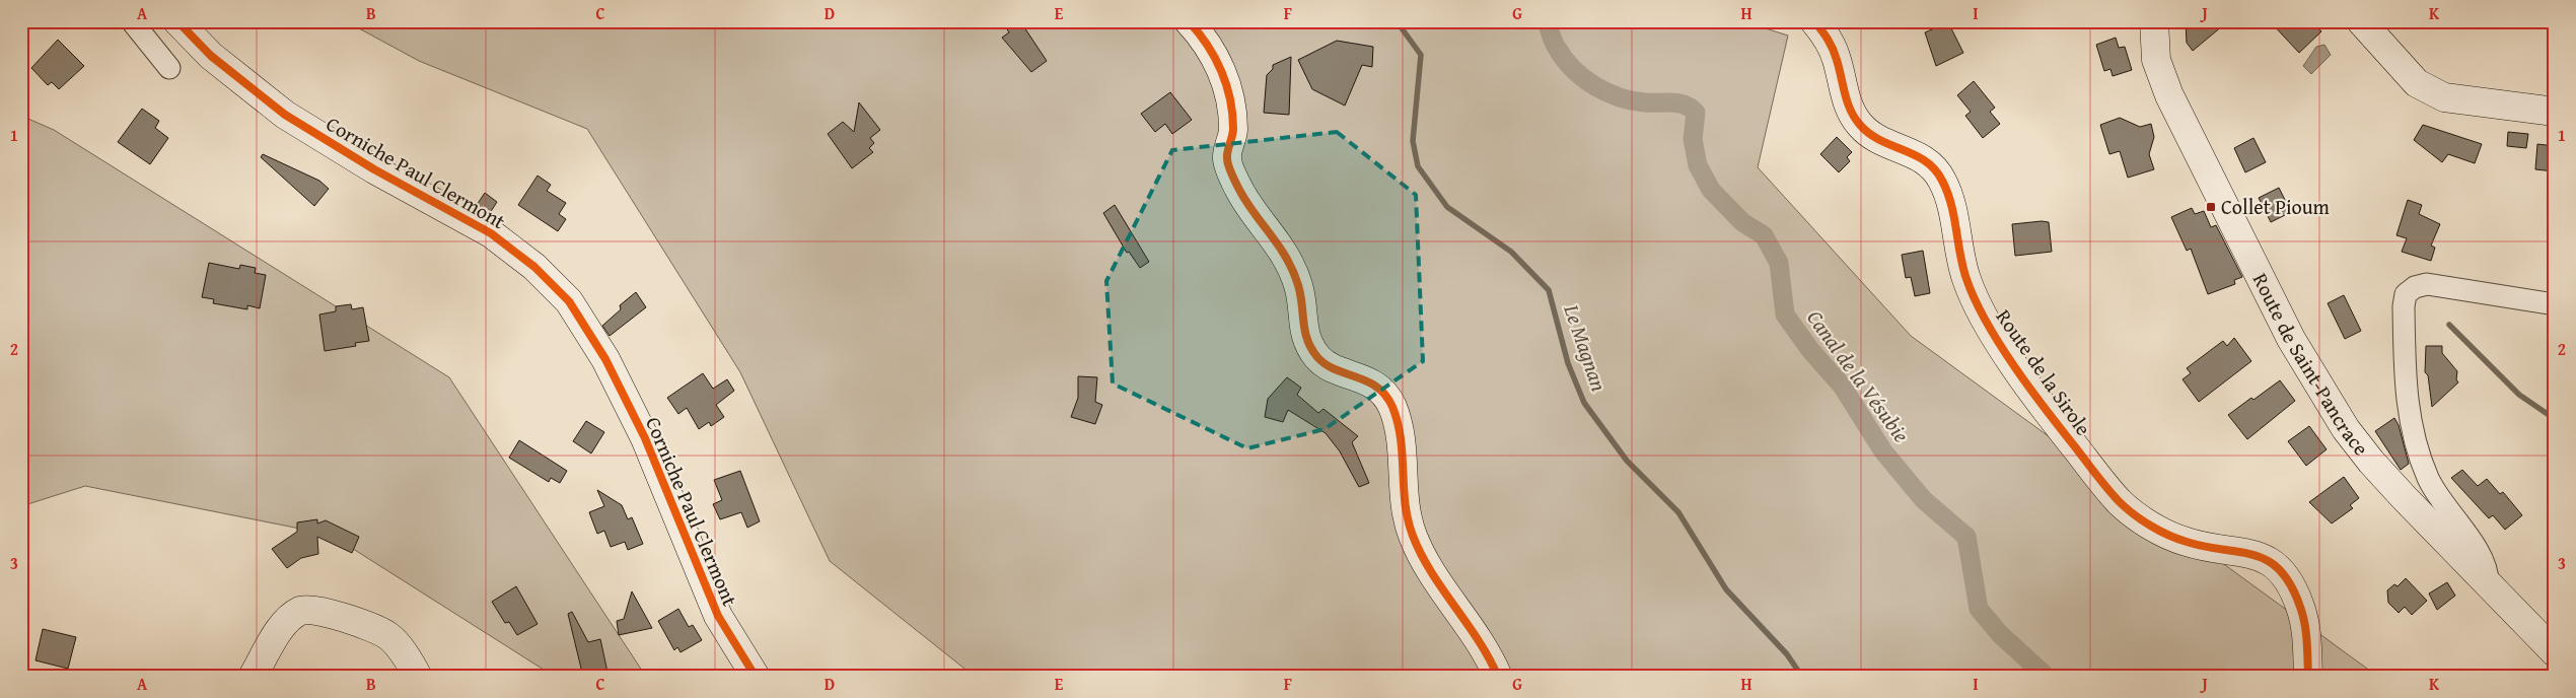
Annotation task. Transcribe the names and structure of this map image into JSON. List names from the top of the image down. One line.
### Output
{"streets":{"street":["Corniche Paul Clermont","Route de Saint-Pancrace","Route de la Sirole"]},"water":["Le Magnan","Canal de la Vésubie"],"places":{"transit":["Collet Pioum"]},"grid":{"columns":["A","B","C","D","E","F","G","H","I","J","K"],"rows":["1","2","3"]}}
